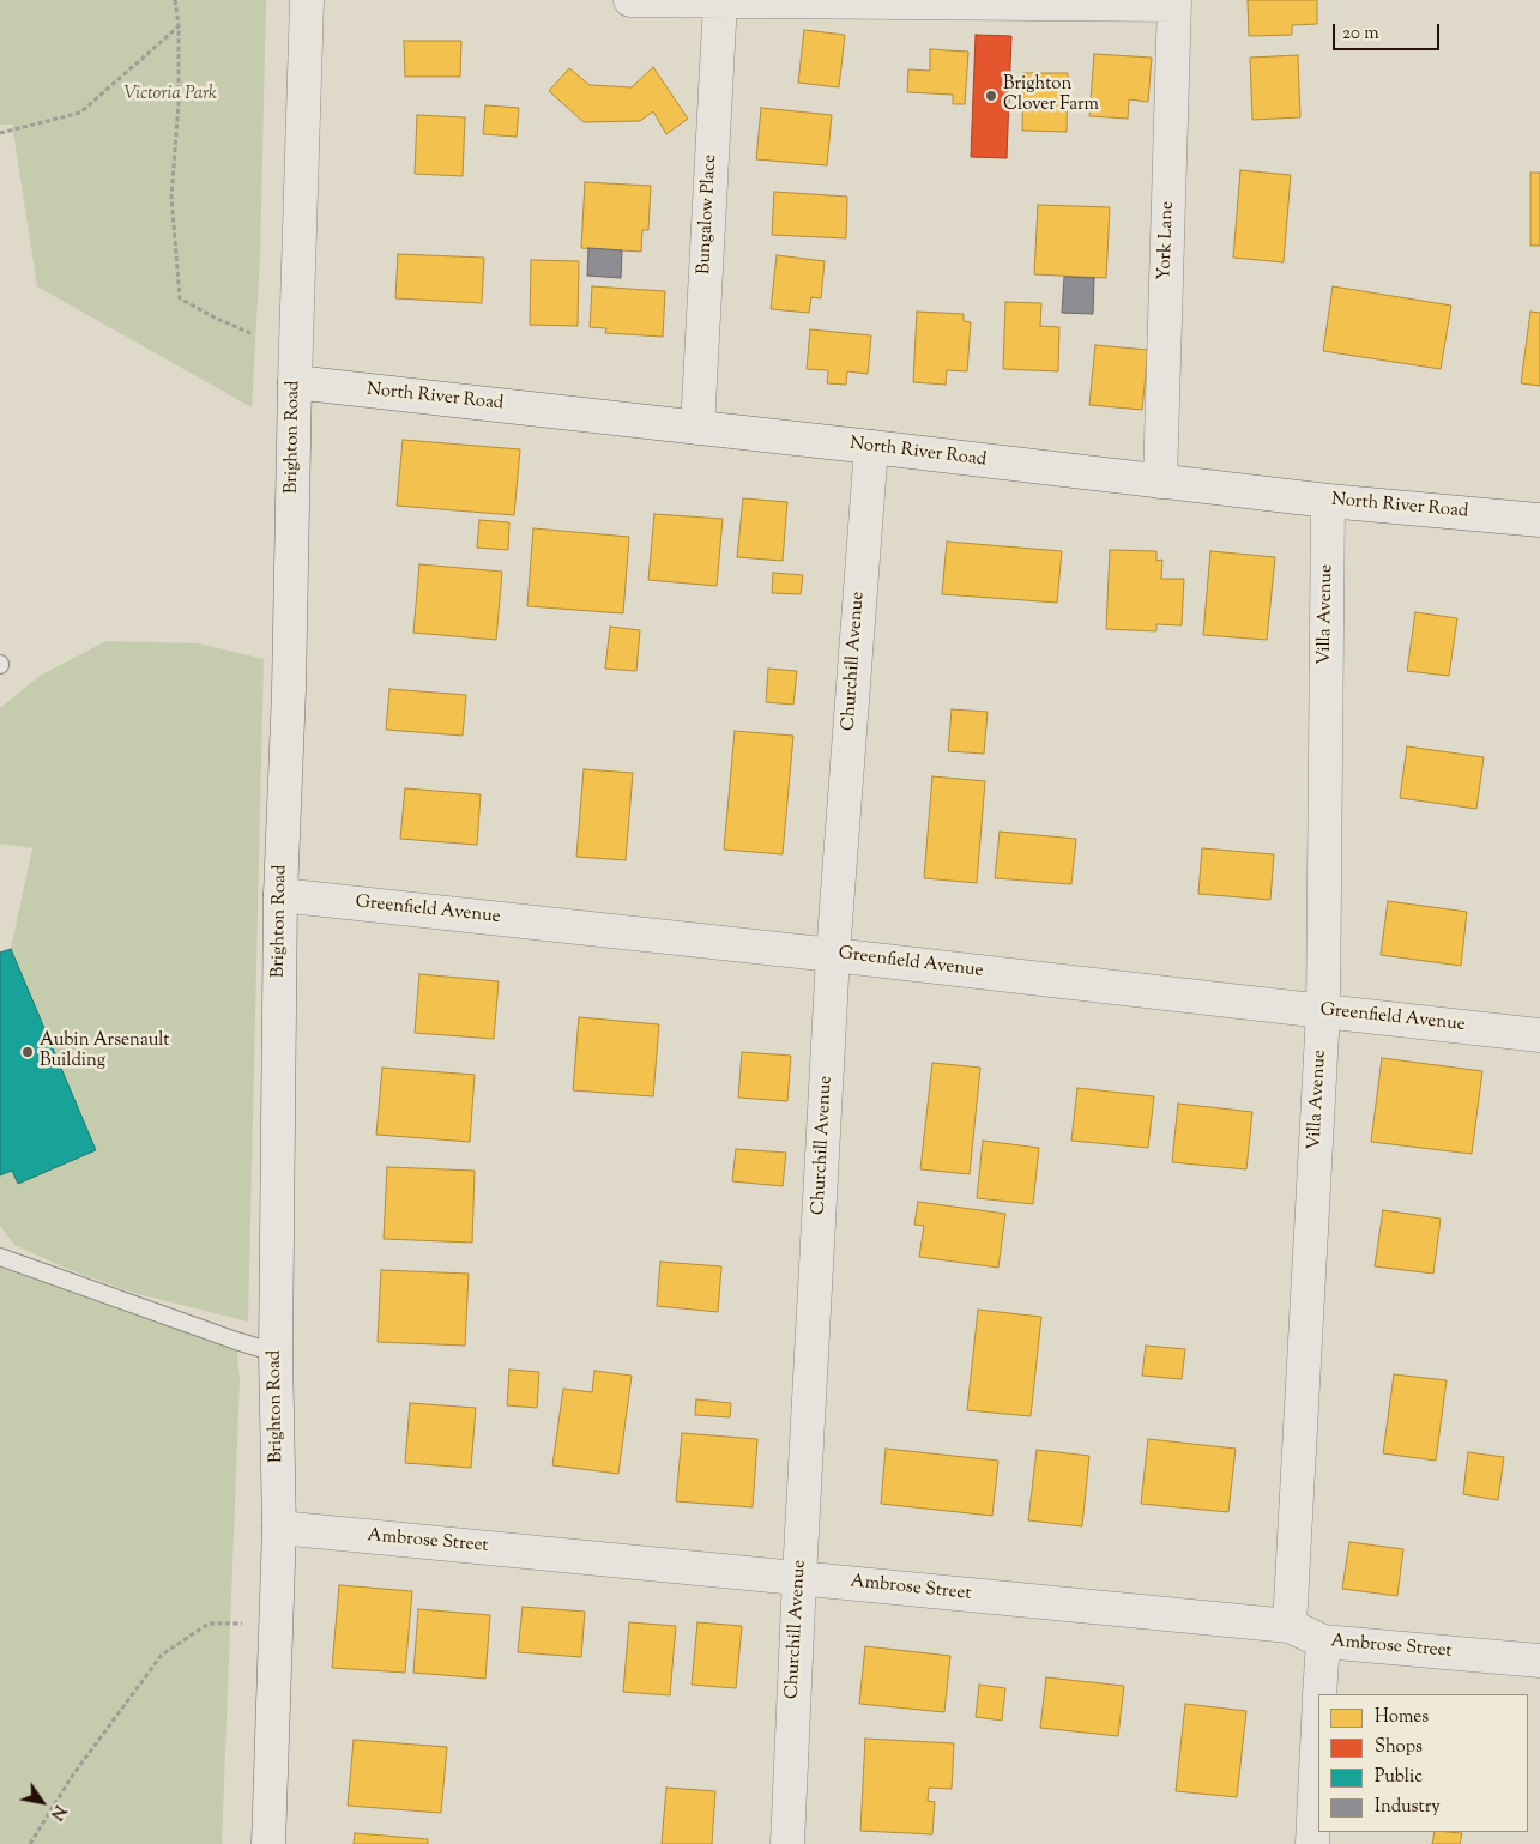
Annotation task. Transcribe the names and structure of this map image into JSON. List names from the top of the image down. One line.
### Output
{"streets":{"street":["Bungalow Place","York Lane","North River Road","Brighton Road","Villa Avenue","Churchill Avenue","Greenfield Avenue","Ambrose Street"]},"crossings":[["Bungalow Place","North River Road"],["York Lane","North River Road"],["North River Road","Brighton Road"],["North River Road","Villa Avenue"],["North River Road","Churchill Avenue"],["Brighton Road","Greenfield Avenue"],["Brighton Road","Ambrose Street"],["Villa Avenue","Greenfield Avenue"],["Villa Avenue","Ambrose Street"],["Churchill Avenue","Greenfield Avenue"],["Churchill Avenue","Ambrose Street"]],"parks":["Victoria Park"],"places":["Brighton Clover Farm","Aubin Arsenault Building"],"legend":["Homes","Shops","Public","Industry"],"scale_bar":"20 m","north":"bottom right"}
